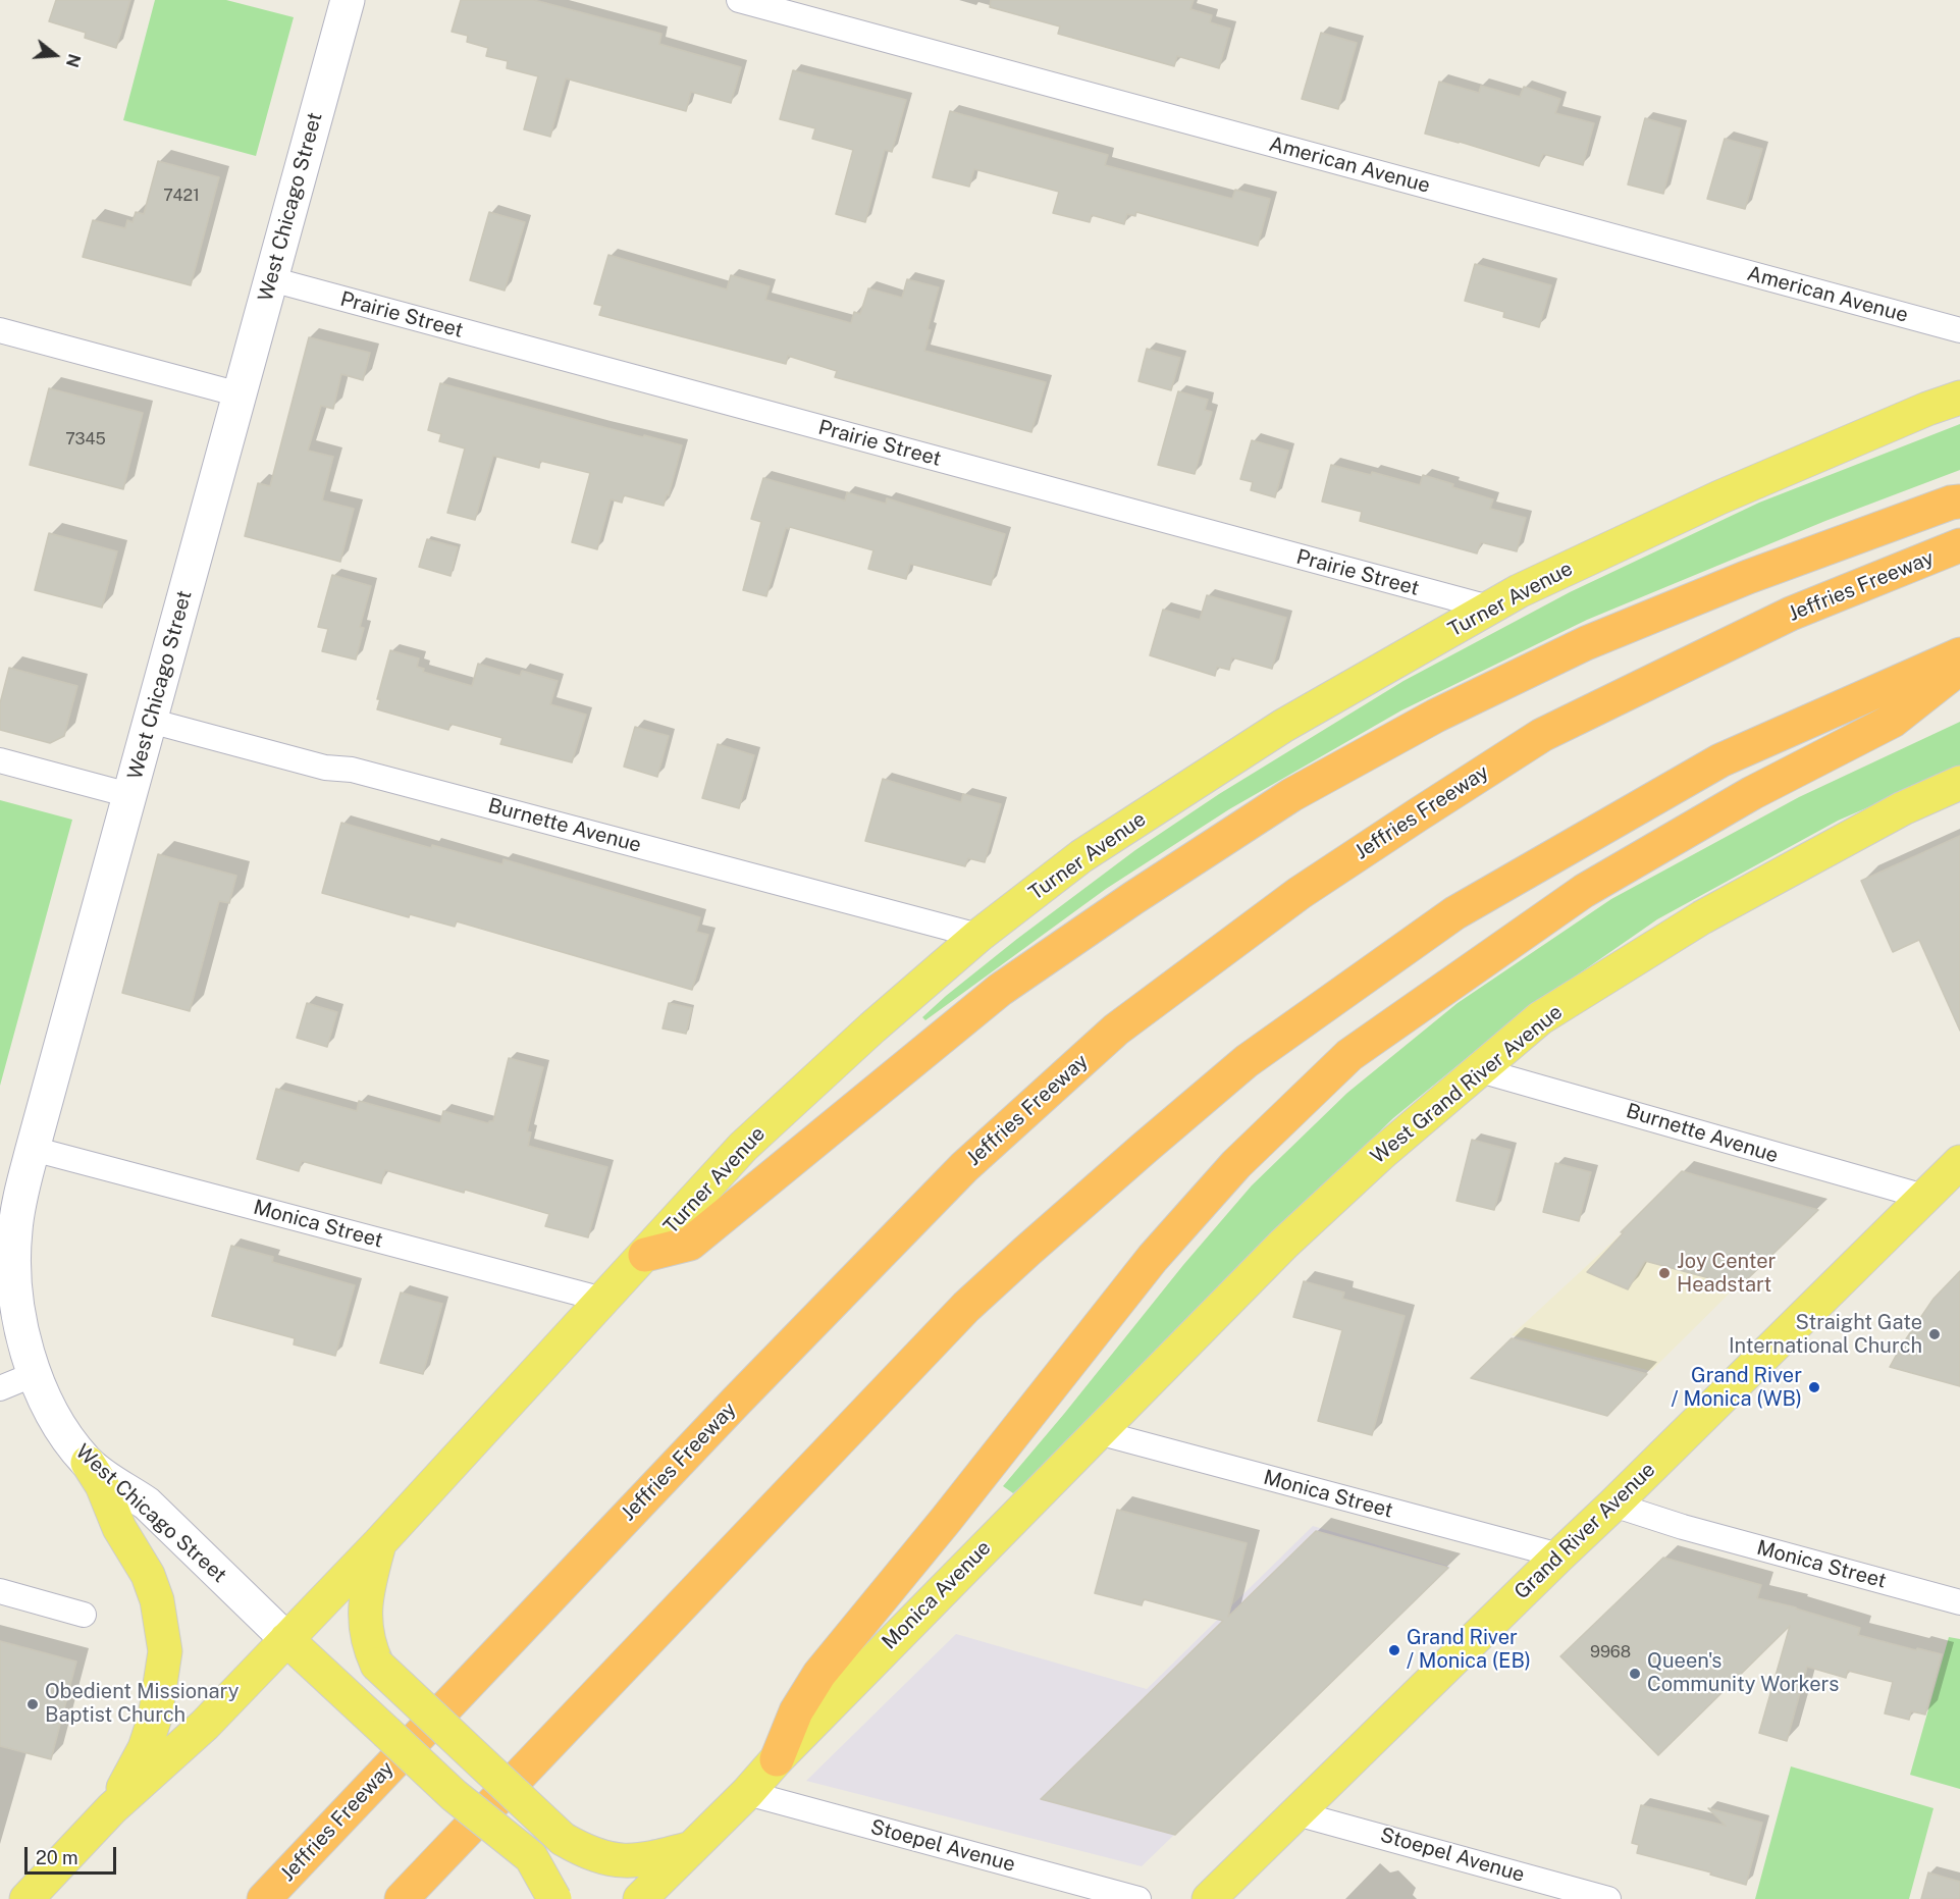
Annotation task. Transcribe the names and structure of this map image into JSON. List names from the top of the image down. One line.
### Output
{"streets":{"highway":["Jeffries Freeway"],"main road":["Turner Avenue","West Grand River Avenue","Grand River Avenue","Monica Avenue"],"street":["American Avenue","West Chicago Street","Prairie Street","Burnette Avenue","Monica Street","Stoepel Avenue"]},"crossings":[["West Chicago Street","Prairie Street"],["West Chicago Street","Turner Avenue"],["West Chicago Street","Burnette Avenue"],["West Chicago Street","Monica Street"],["Prairie Street","Turner Avenue"],["Turner Avenue","Burnette Avenue"],["Turner Avenue","Monica Street"],["Burnette Avenue","West Grand River Avenue"],["Burnette Avenue","Grand River Avenue"],["West Grand River Avenue","Monica Street"],["West Grand River Avenue","Monica Avenue"],["Monica Street","Grand River Avenue"],["Monica Street","Monica Avenue"],["Grand River Avenue","Stoepel Avenue"],["Monica Avenue","Stoepel Avenue"]],"places":["Joy Center Headstart","Straight Gate International Church","Grand River / Monica (WB)","Grand River / Monica (EB)","Queen's Community Workers","Obedient Missionary Baptist Church"],"house_numbers":["7421","7345","9968"],"scale_bar":"20 m","north":"right"}
